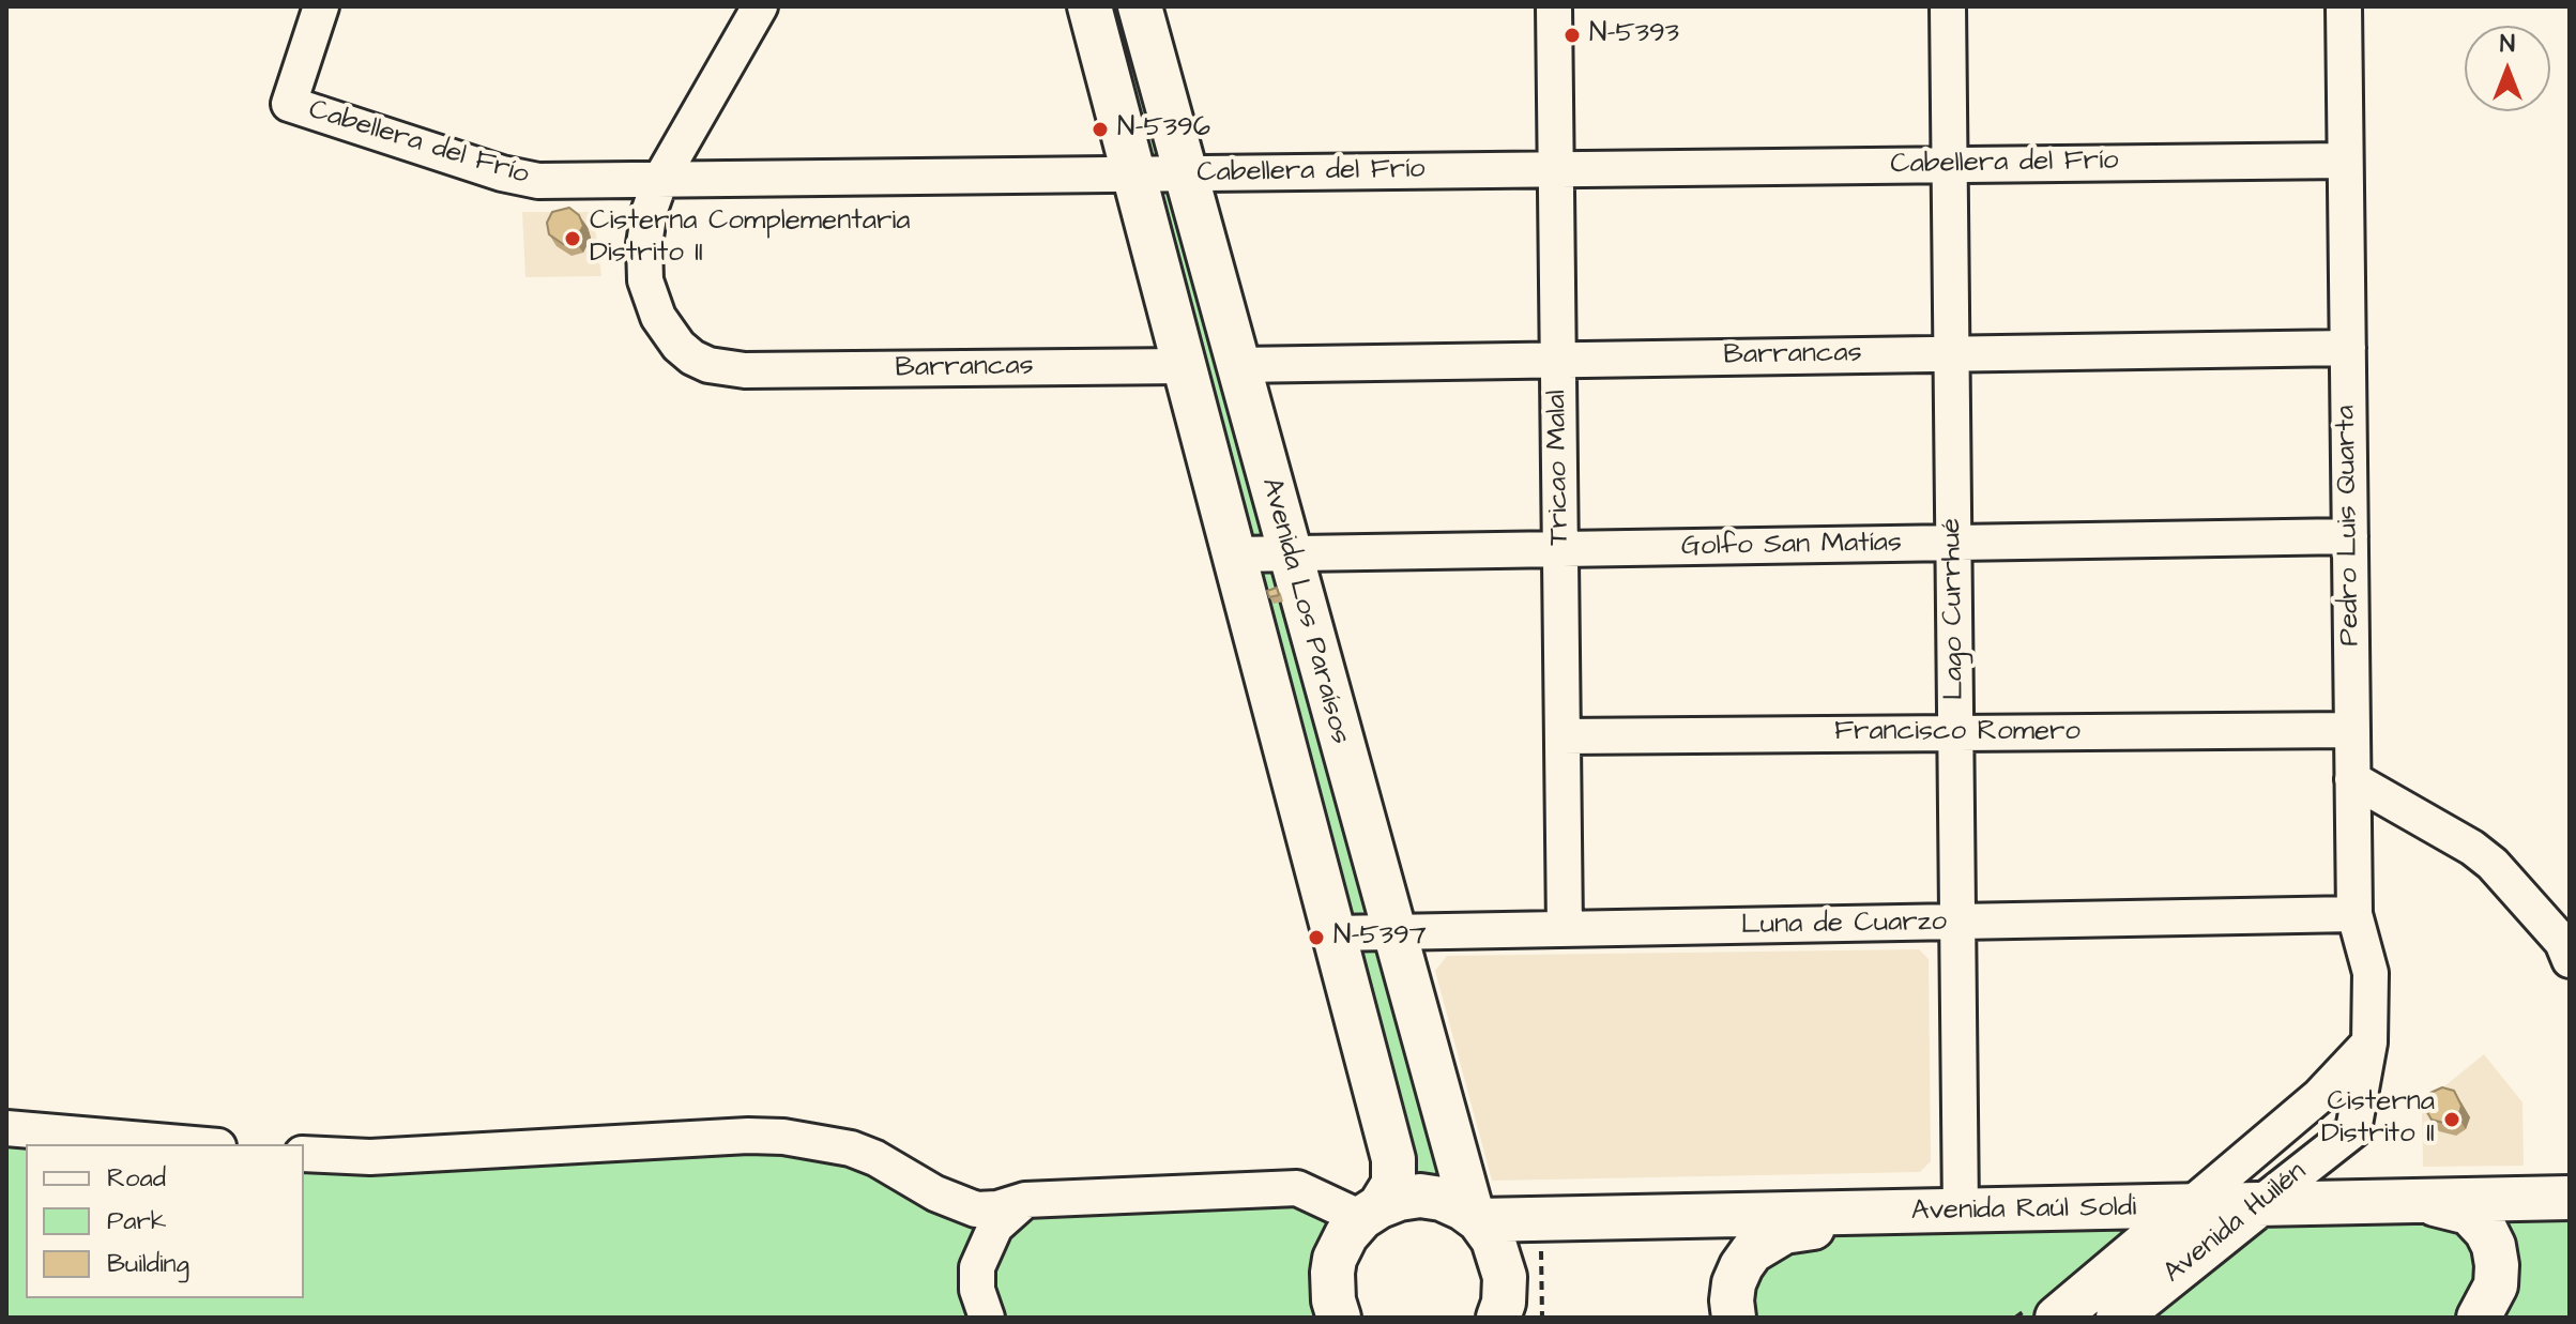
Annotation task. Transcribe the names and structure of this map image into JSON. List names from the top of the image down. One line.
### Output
{"streets":{"main road":["Avenida Los Paraísos","Avenida Raúl Soldi","Avenida Huilén"],"street":["Cabellera del Frío","Barrancas","Tricao Malal","Pedro Luis Quarta","Golfo San Matías","Lago Currhué","Francisco Romero","Luna de Cuarzo"]},"crossings":[["Cabellera del Frío","Barrancas"],["Cabellera del Frío","Tricao Malal"],["Cabellera del Frío","Pedro Luis Quarta"],["Cabellera del Frío","Lago Currhué"],["Cabellera del Frío","Avenida Los Paraísos"],["Barrancas","Tricao Malal"],["Barrancas","Pedro Luis Quarta"],["Barrancas","Lago Currhué"],["Barrancas","Avenida Los Paraísos"],["Tricao Malal","Golfo San Matías"],["Tricao Malal","Francisco Romero"],["Tricao Malal","Luna de Cuarzo"],["Pedro Luis Quarta","Golfo San Matías"],["Pedro Luis Quarta","Francisco Romero"],["Pedro Luis Quarta","Luna de Cuarzo"],["Pedro Luis Quarta","Avenida Huilén"],["Golfo San Matías","Lago Currhué"],["Golfo San Matías","Avenida Los Paraísos"],["Lago Currhué","Francisco Romero"],["Lago Currhué","Luna de Cuarzo"],["Lago Currhué","Avenida Raúl Soldi"],["Avenida Los Paraísos","Luna de Cuarzo"],["Avenida Los Paraísos","Avenida Raúl Soldi"],["Avenida Raúl Soldi","Avenida Huilén"]],"places":["N-5393","N-5396","Cisterna Complementaria Distrito II","N-5397","Cisterna Distrito II"],"legend":["Road","Park","Building"],"north":"top"}
